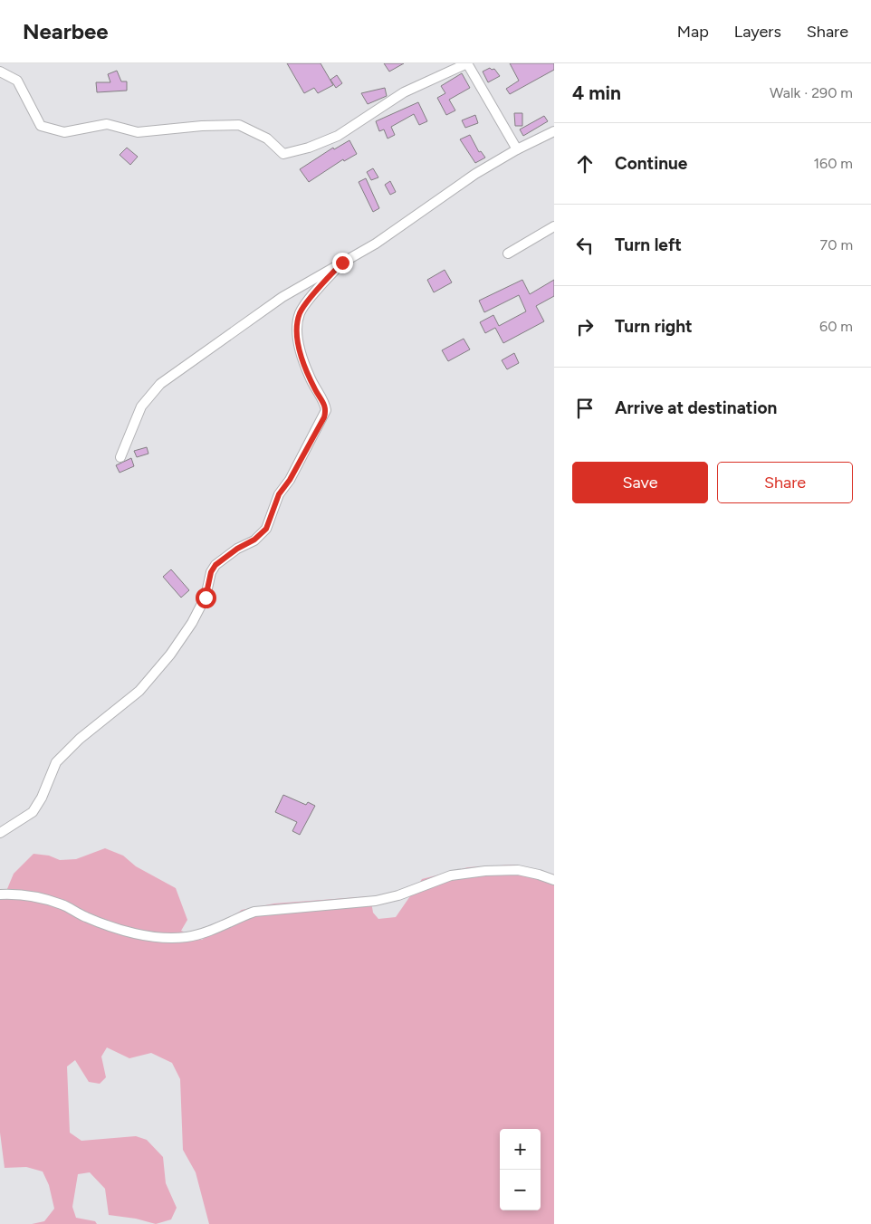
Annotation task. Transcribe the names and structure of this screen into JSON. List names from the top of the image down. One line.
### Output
{"page":{"header":"Nearbee","nav":["Map","Layers","Share"],"heading":["4 min","Walk · 290 m"],"list":[["Continue","160 m"],["Turn left","70 m"],["Turn right","60 m"],"Arrive at destination"],"buttons":["Save","Share"],"map_buttons":["+","−"]}}
